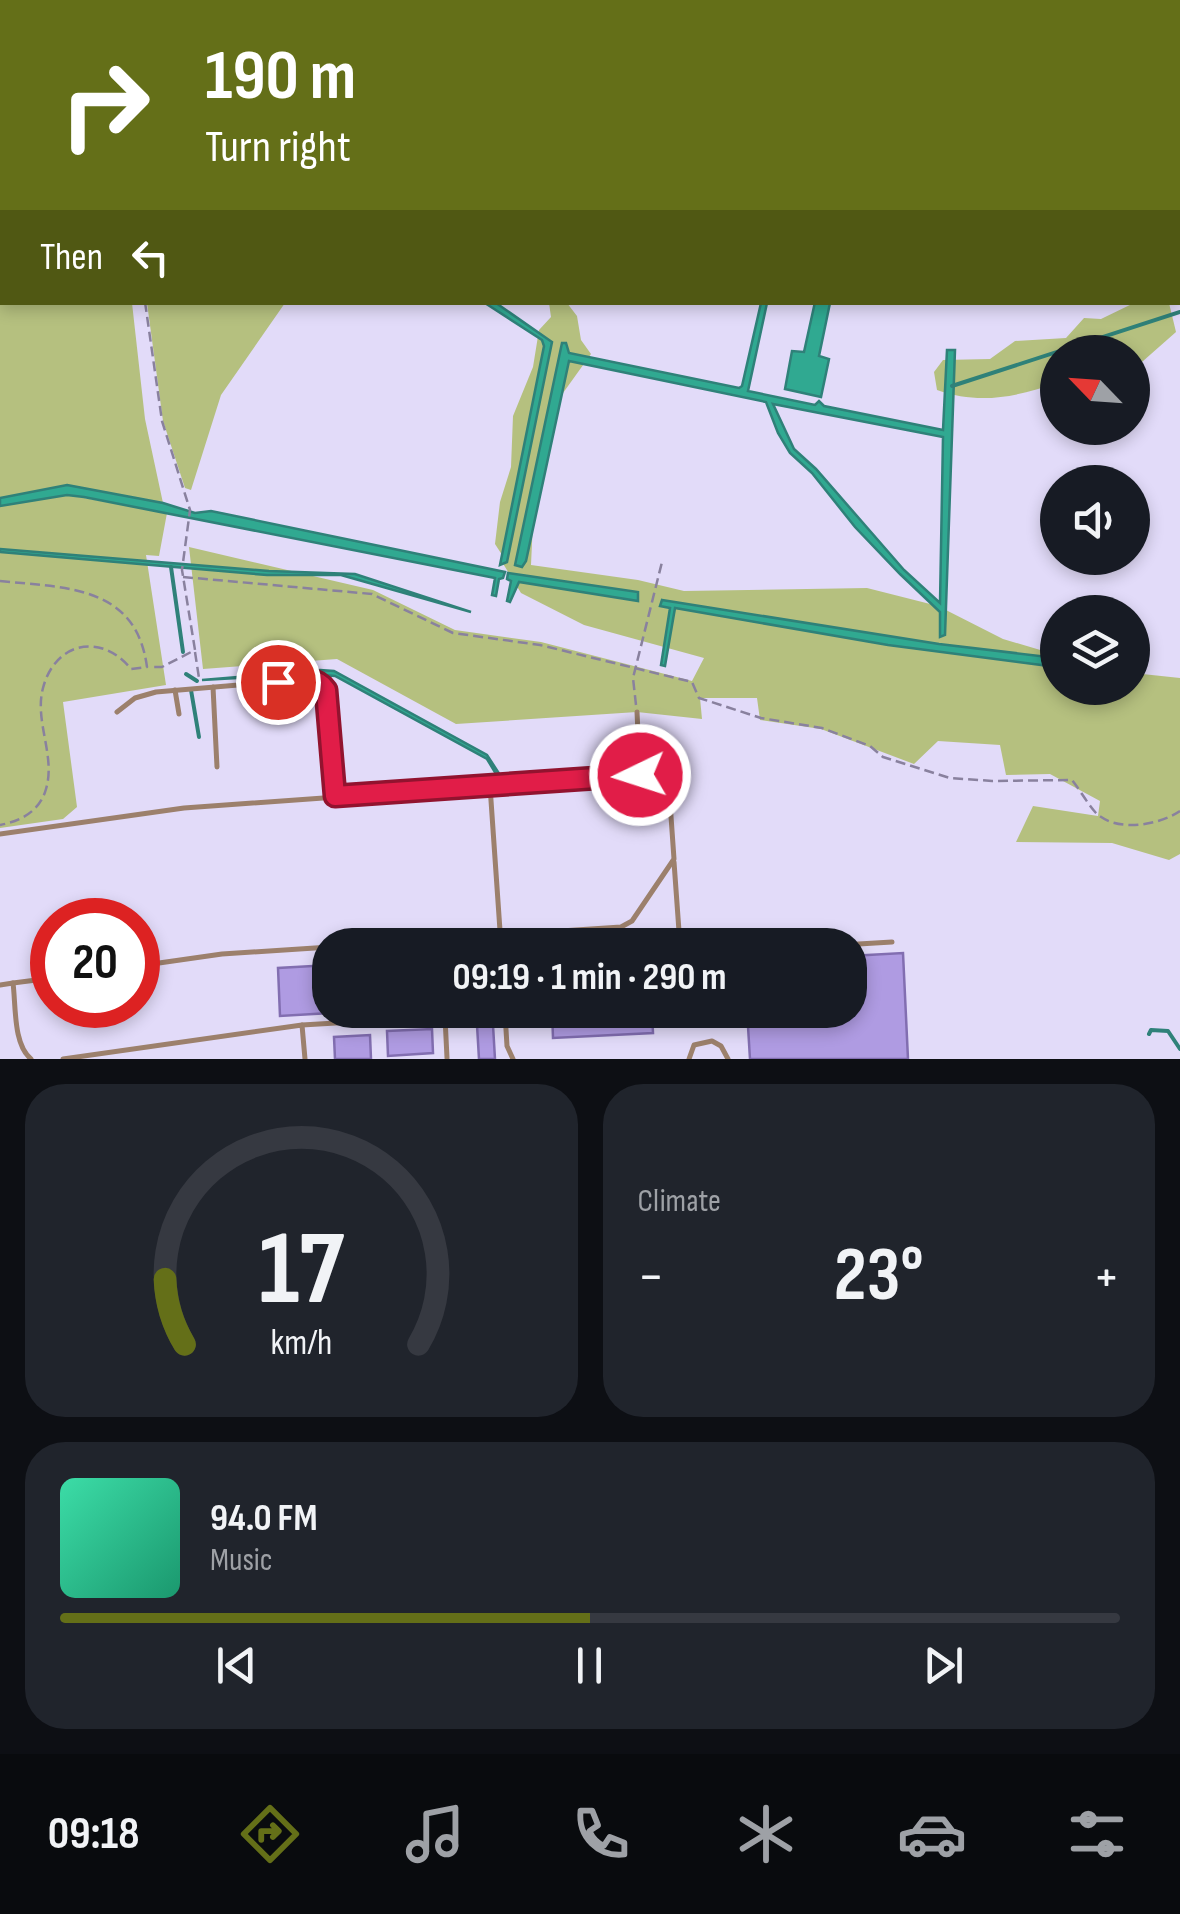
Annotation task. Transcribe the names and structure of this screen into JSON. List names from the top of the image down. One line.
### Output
{"north":"top left","page":{"turn":["190 m","Turn right"],"then":"Then","limit":"20","trip":"09:19 · 1 min · 290 m","tile":"Climate","heat":["−","23°","+"],"song":["94.0 FM","Music"],"tabs":"09:18","gauge":["17","km/h"]}}
